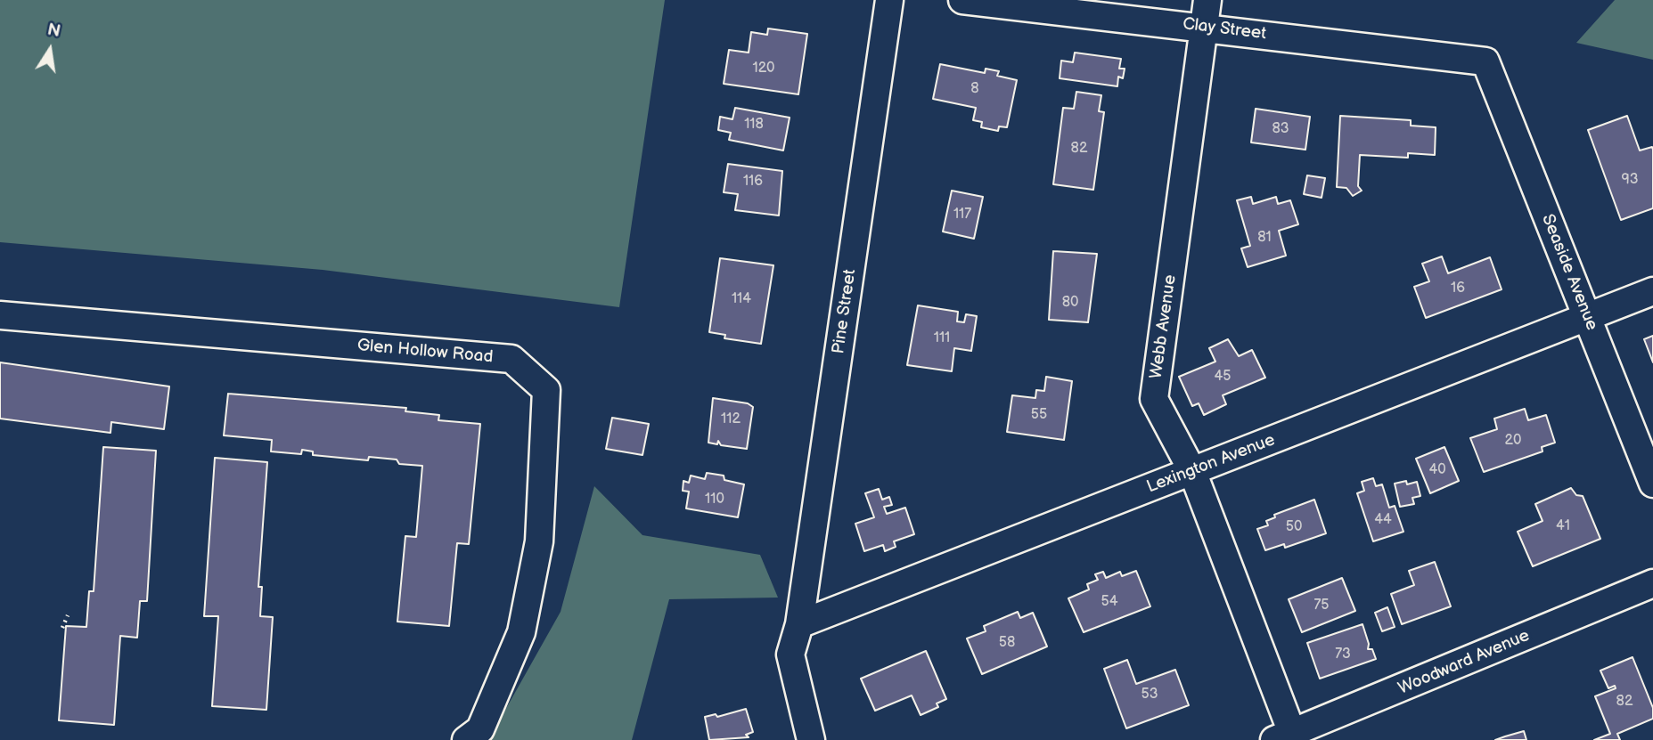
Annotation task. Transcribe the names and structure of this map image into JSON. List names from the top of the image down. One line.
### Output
{"streets":{"street":["Clay Street","Seaside Avenue","Pine Street","Webb Avenue","Glen Hollow Road","Lexington Avenue","Woodward Avenue"]},"crossings":[["Clay Street","Seaside Avenue"],["Clay Street","Webb Avenue"],["Seaside Avenue","Lexington Avenue"],["Pine Street","Lexington Avenue"],["Webb Avenue","Lexington Avenue"],["Webb Avenue","Woodward Avenue"]],"house_numbers":["120","8","118","83","82","93","116","117","81","16","114","80","111","45","55","112","20","40","110","44","41","50","54","75","58","73","53","82"],"north":"top"}
